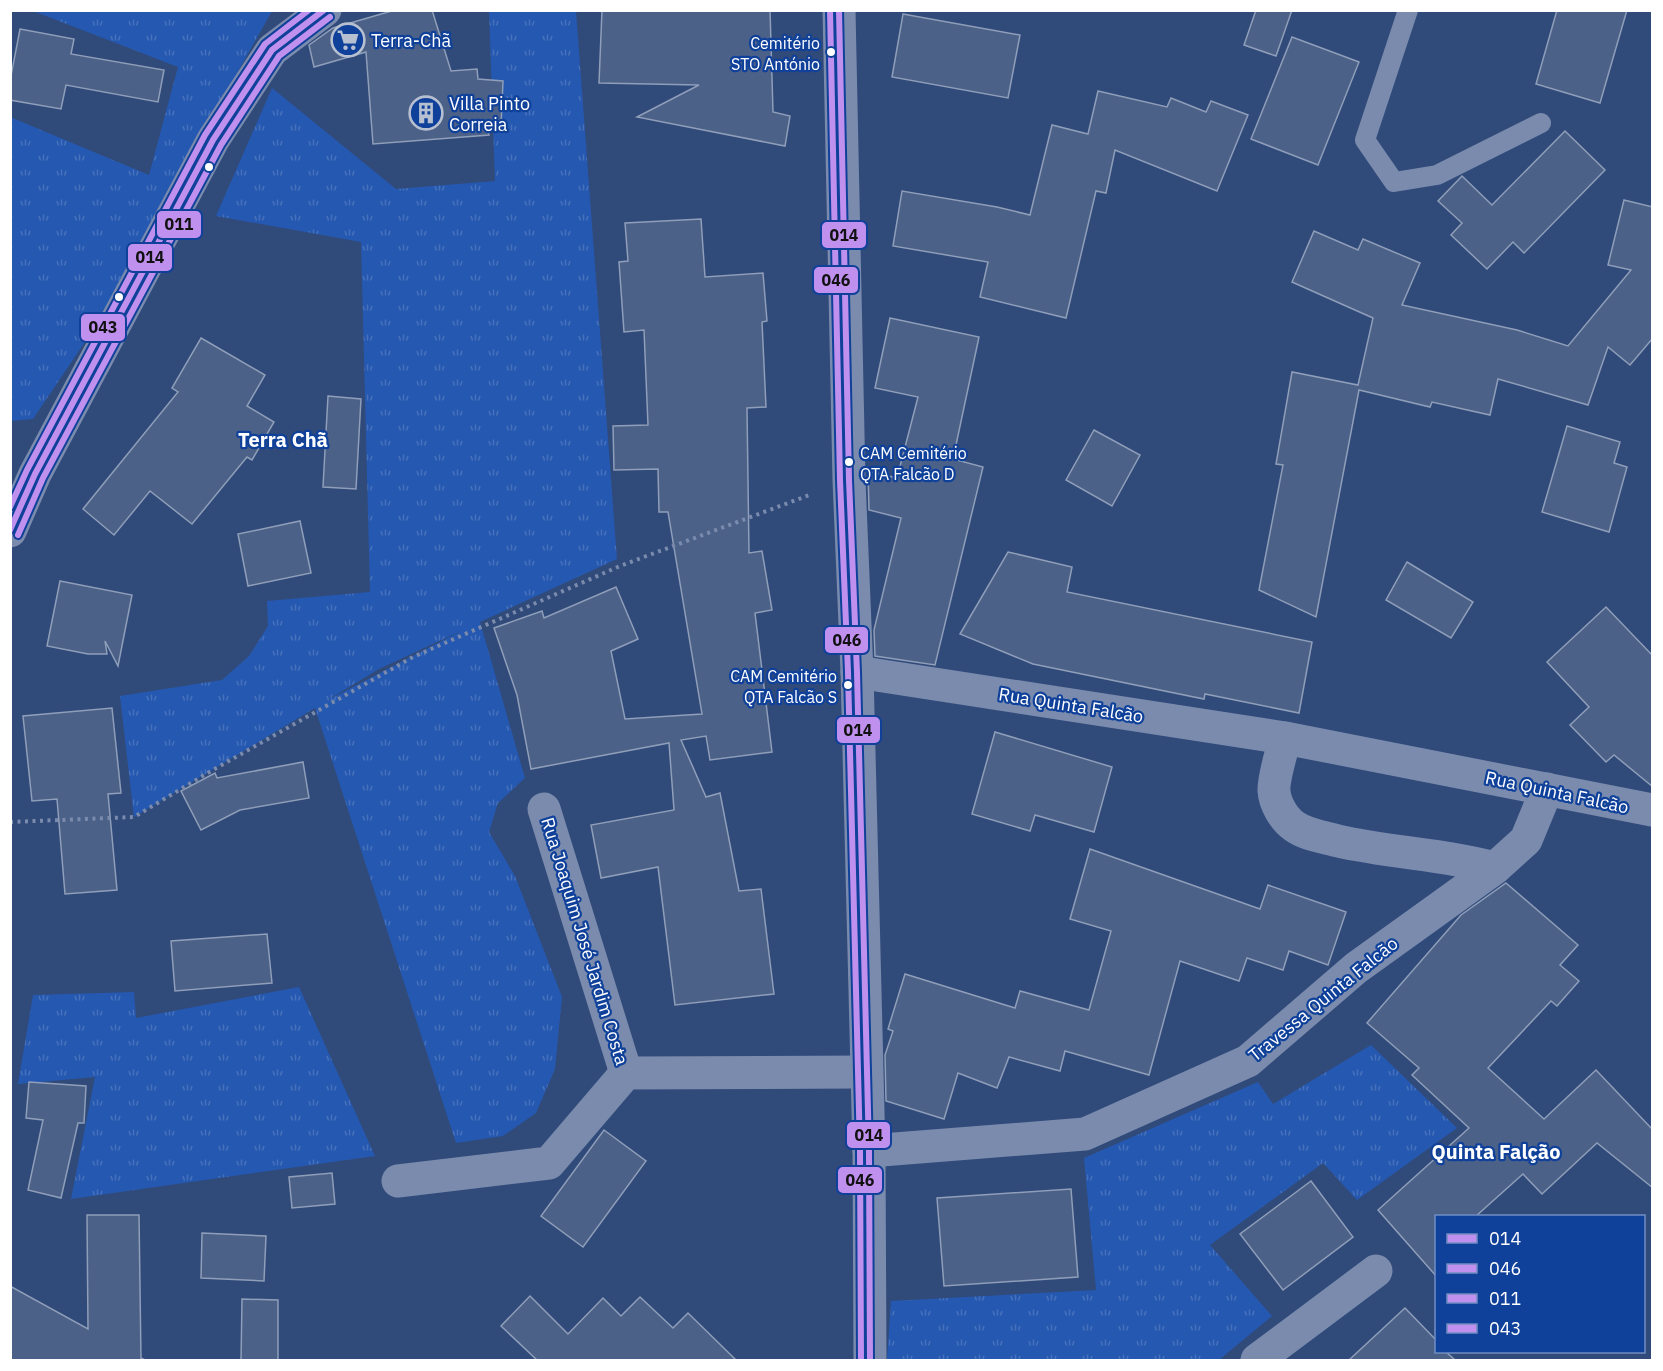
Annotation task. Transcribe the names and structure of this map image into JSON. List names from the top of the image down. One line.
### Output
{"streets":{"street":["Rua Quinta Falcão","Rua Joaquim José Jardim Costa","Travessa Quinta Falcão"]},"crossings":[["Rua Quinta Falcão","Travessa Quinta Falcão"]],"districts":["Terra Chã","Quinta Falção"],"places":{"supermarket":["Terra-Chã"],"other":["Cemitério STO António","CAM Cemitério QTA Falcão D","CAM Cemitério QTA Falcão S"],"building":["Villa Pinto Correia"]},"lines":["transit line 014","transit line 046","transit line 043","transit line 011"],"legend":["014","046","011","043"]}
